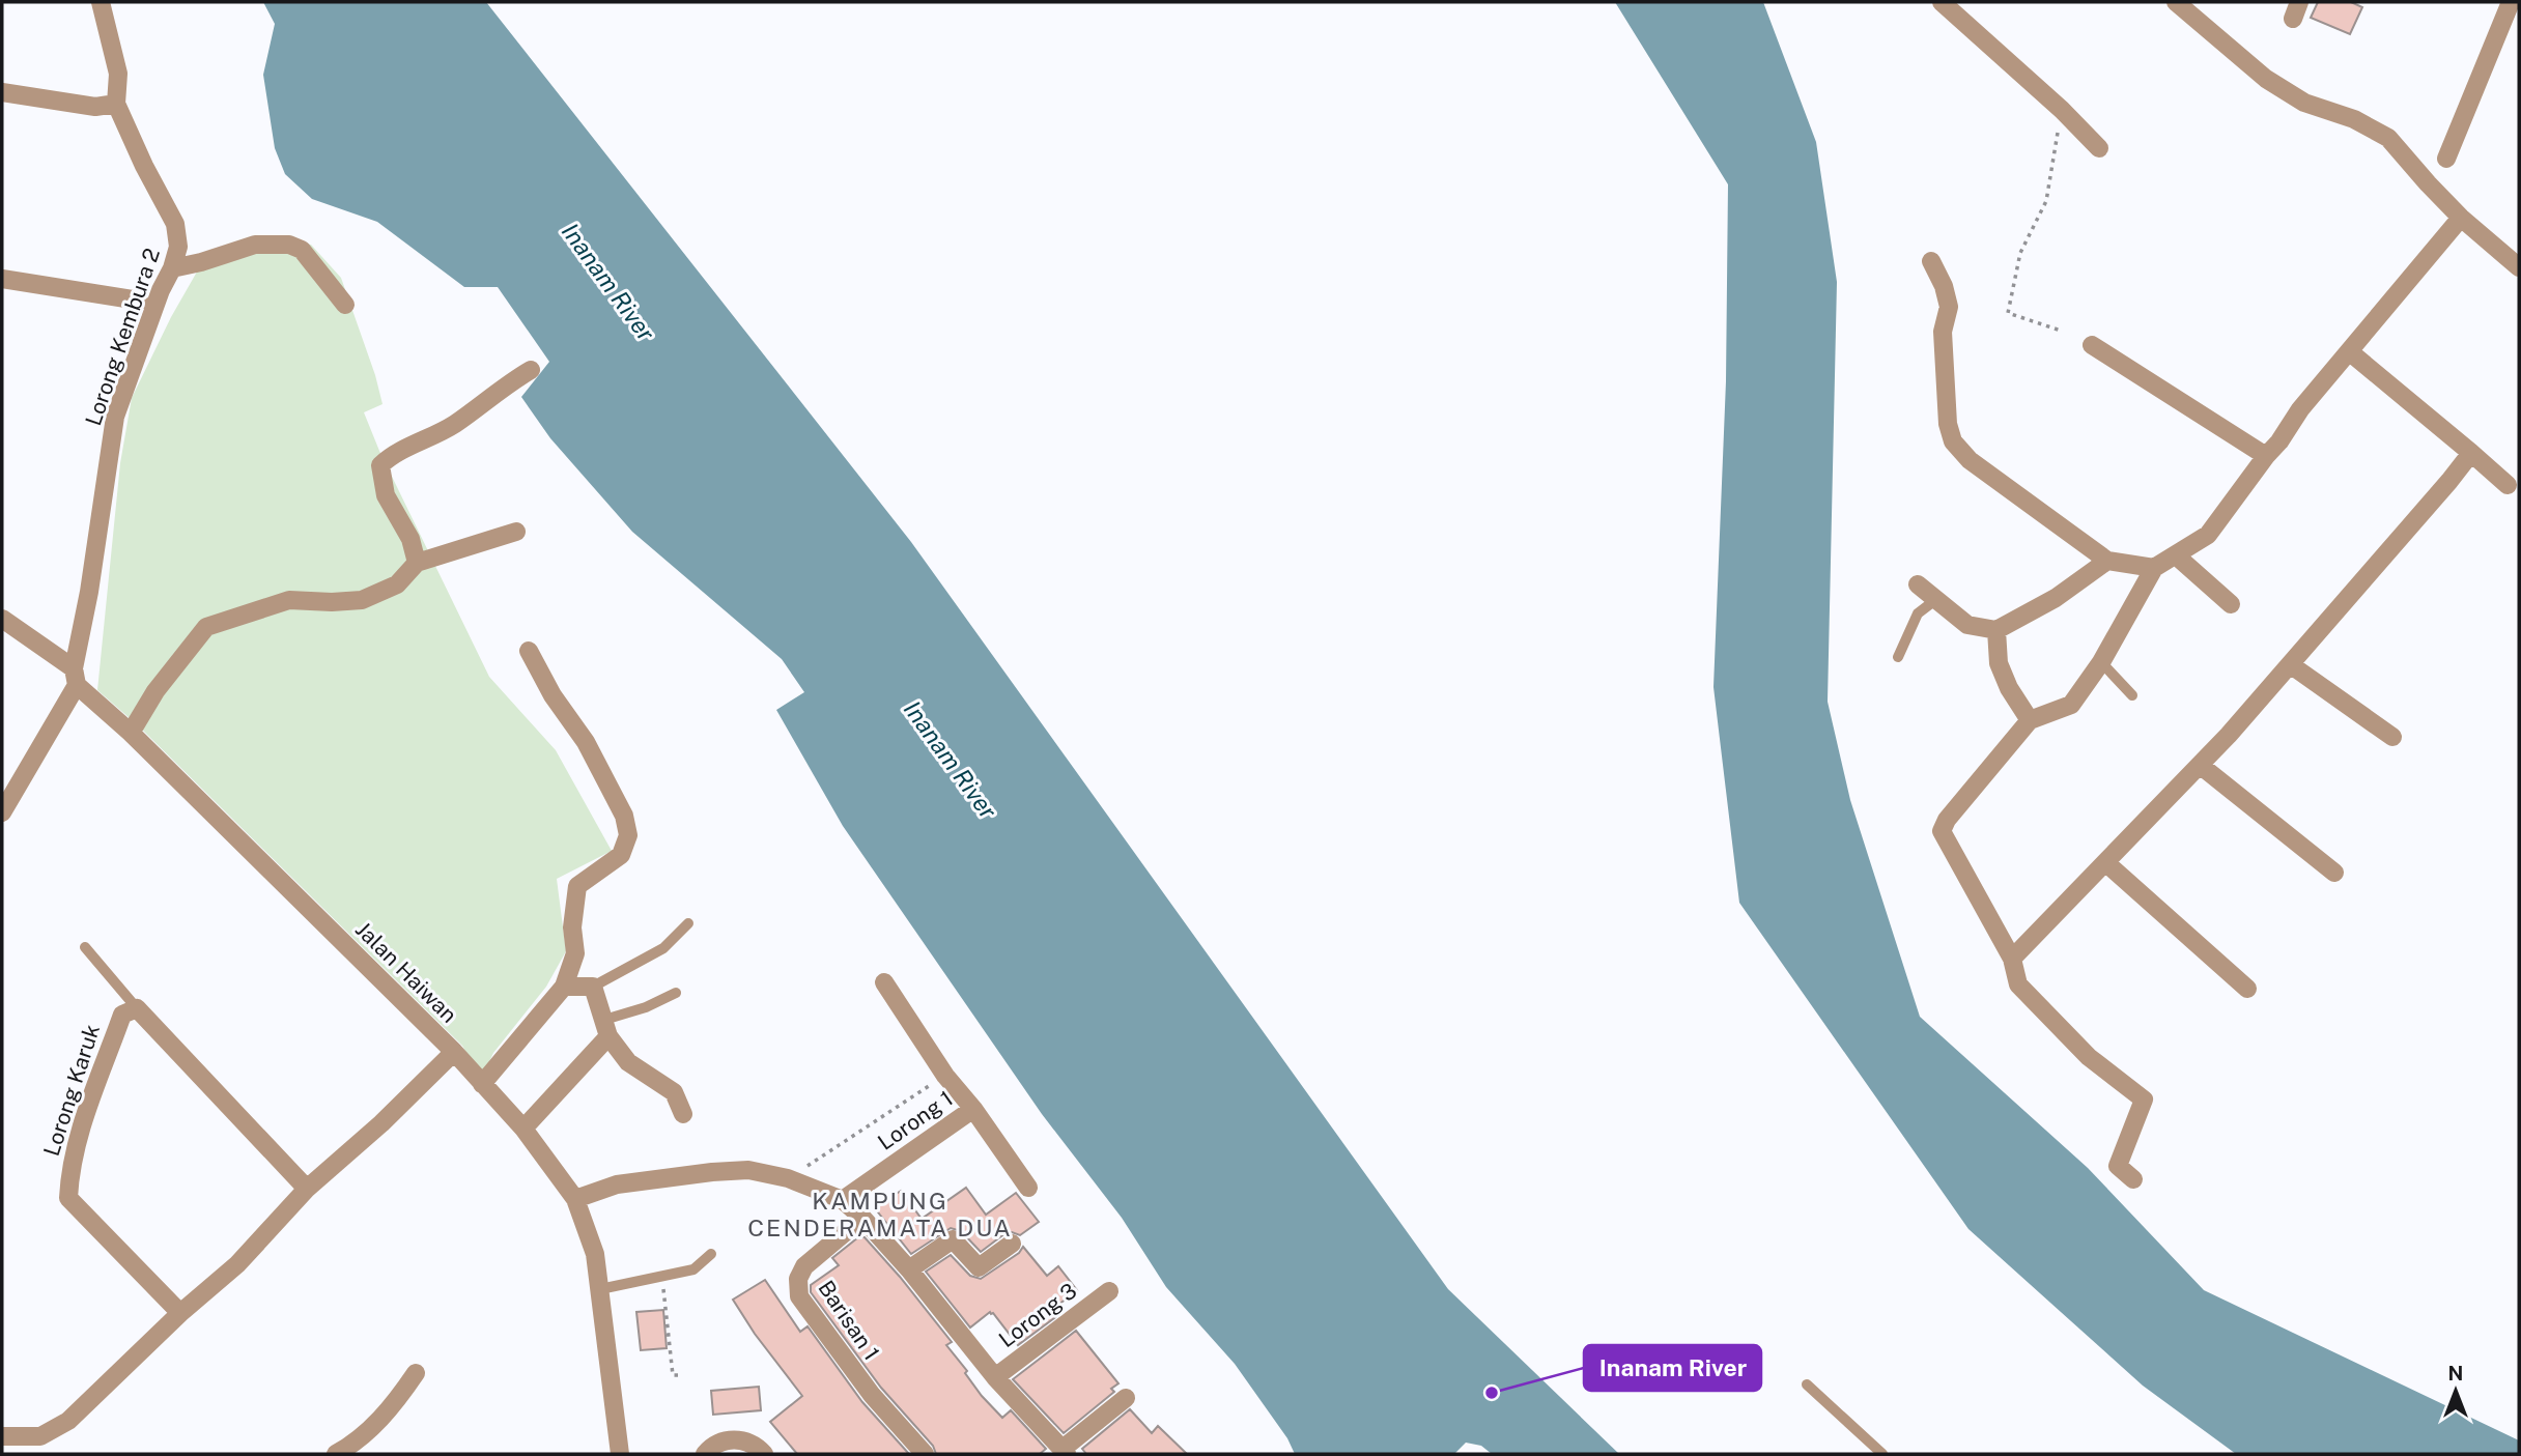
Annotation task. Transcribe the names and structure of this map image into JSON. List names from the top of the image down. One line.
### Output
{"streets":{"street":["Lorong Kembura 2","Jalan Haiwan","Lorong Karuk","Lorong 1","Lorong 3","Barisan 1"]},"crossings":[["Lorong Kembura 2","Jalan Haiwan"]],"districts":["KAMPUNG CENDERAMATA DUA"],"water":["Inanam River"],"places":["Inanam River"],"north":"top"}
